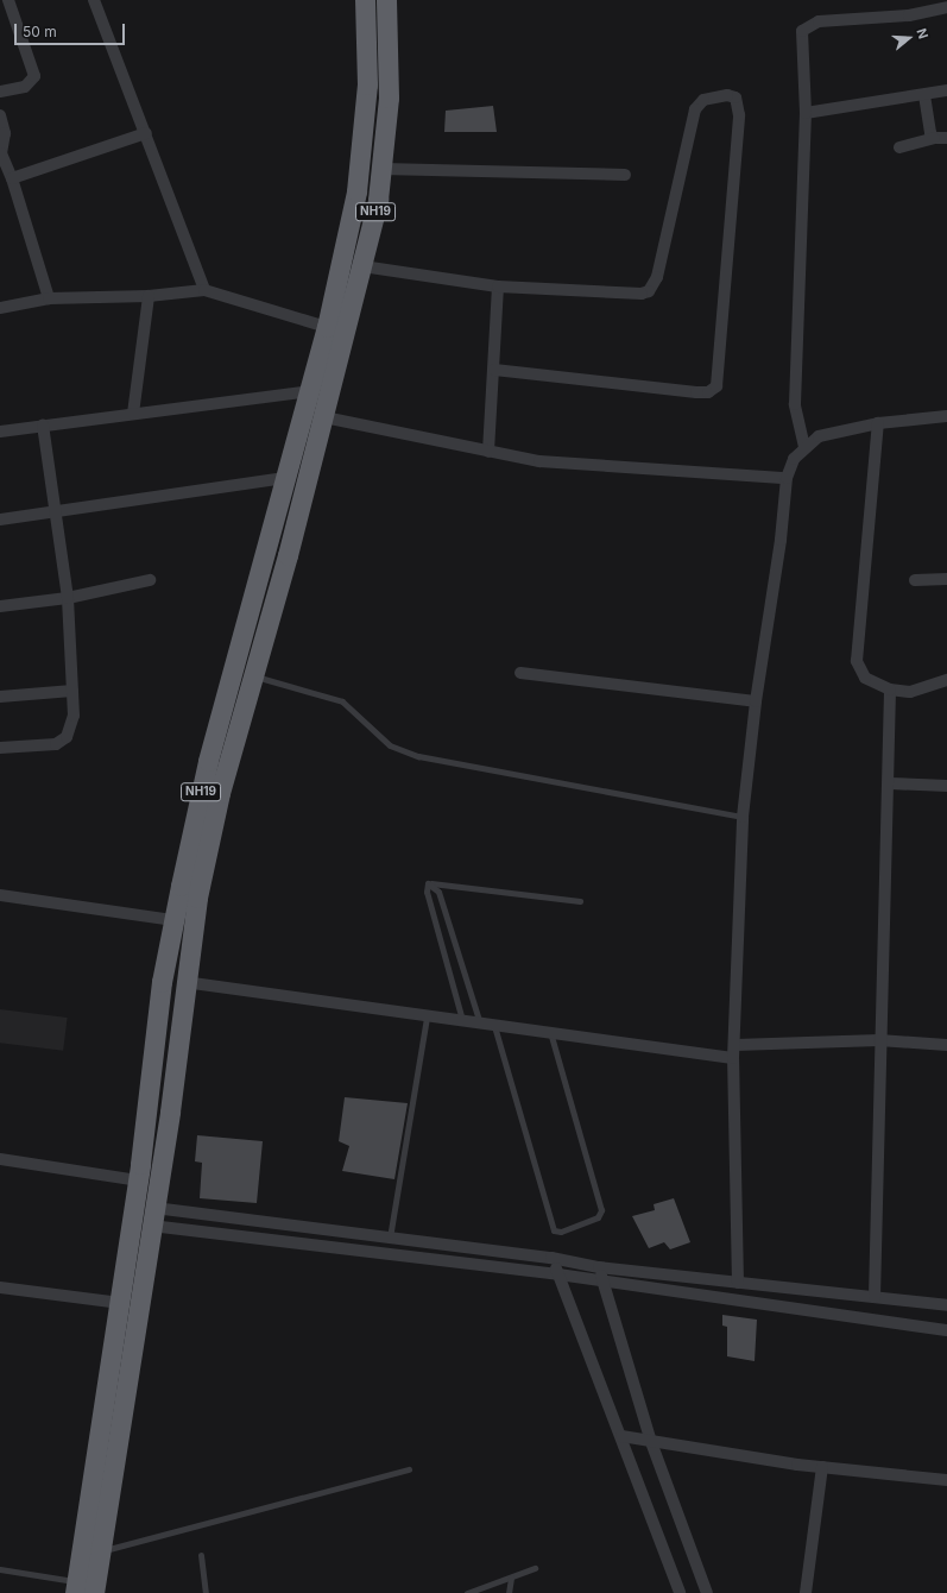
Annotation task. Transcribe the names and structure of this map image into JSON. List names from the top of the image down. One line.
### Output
{"streets":{"highway":["NH19"]},"scale_bar":"50 m","north":"right"}
